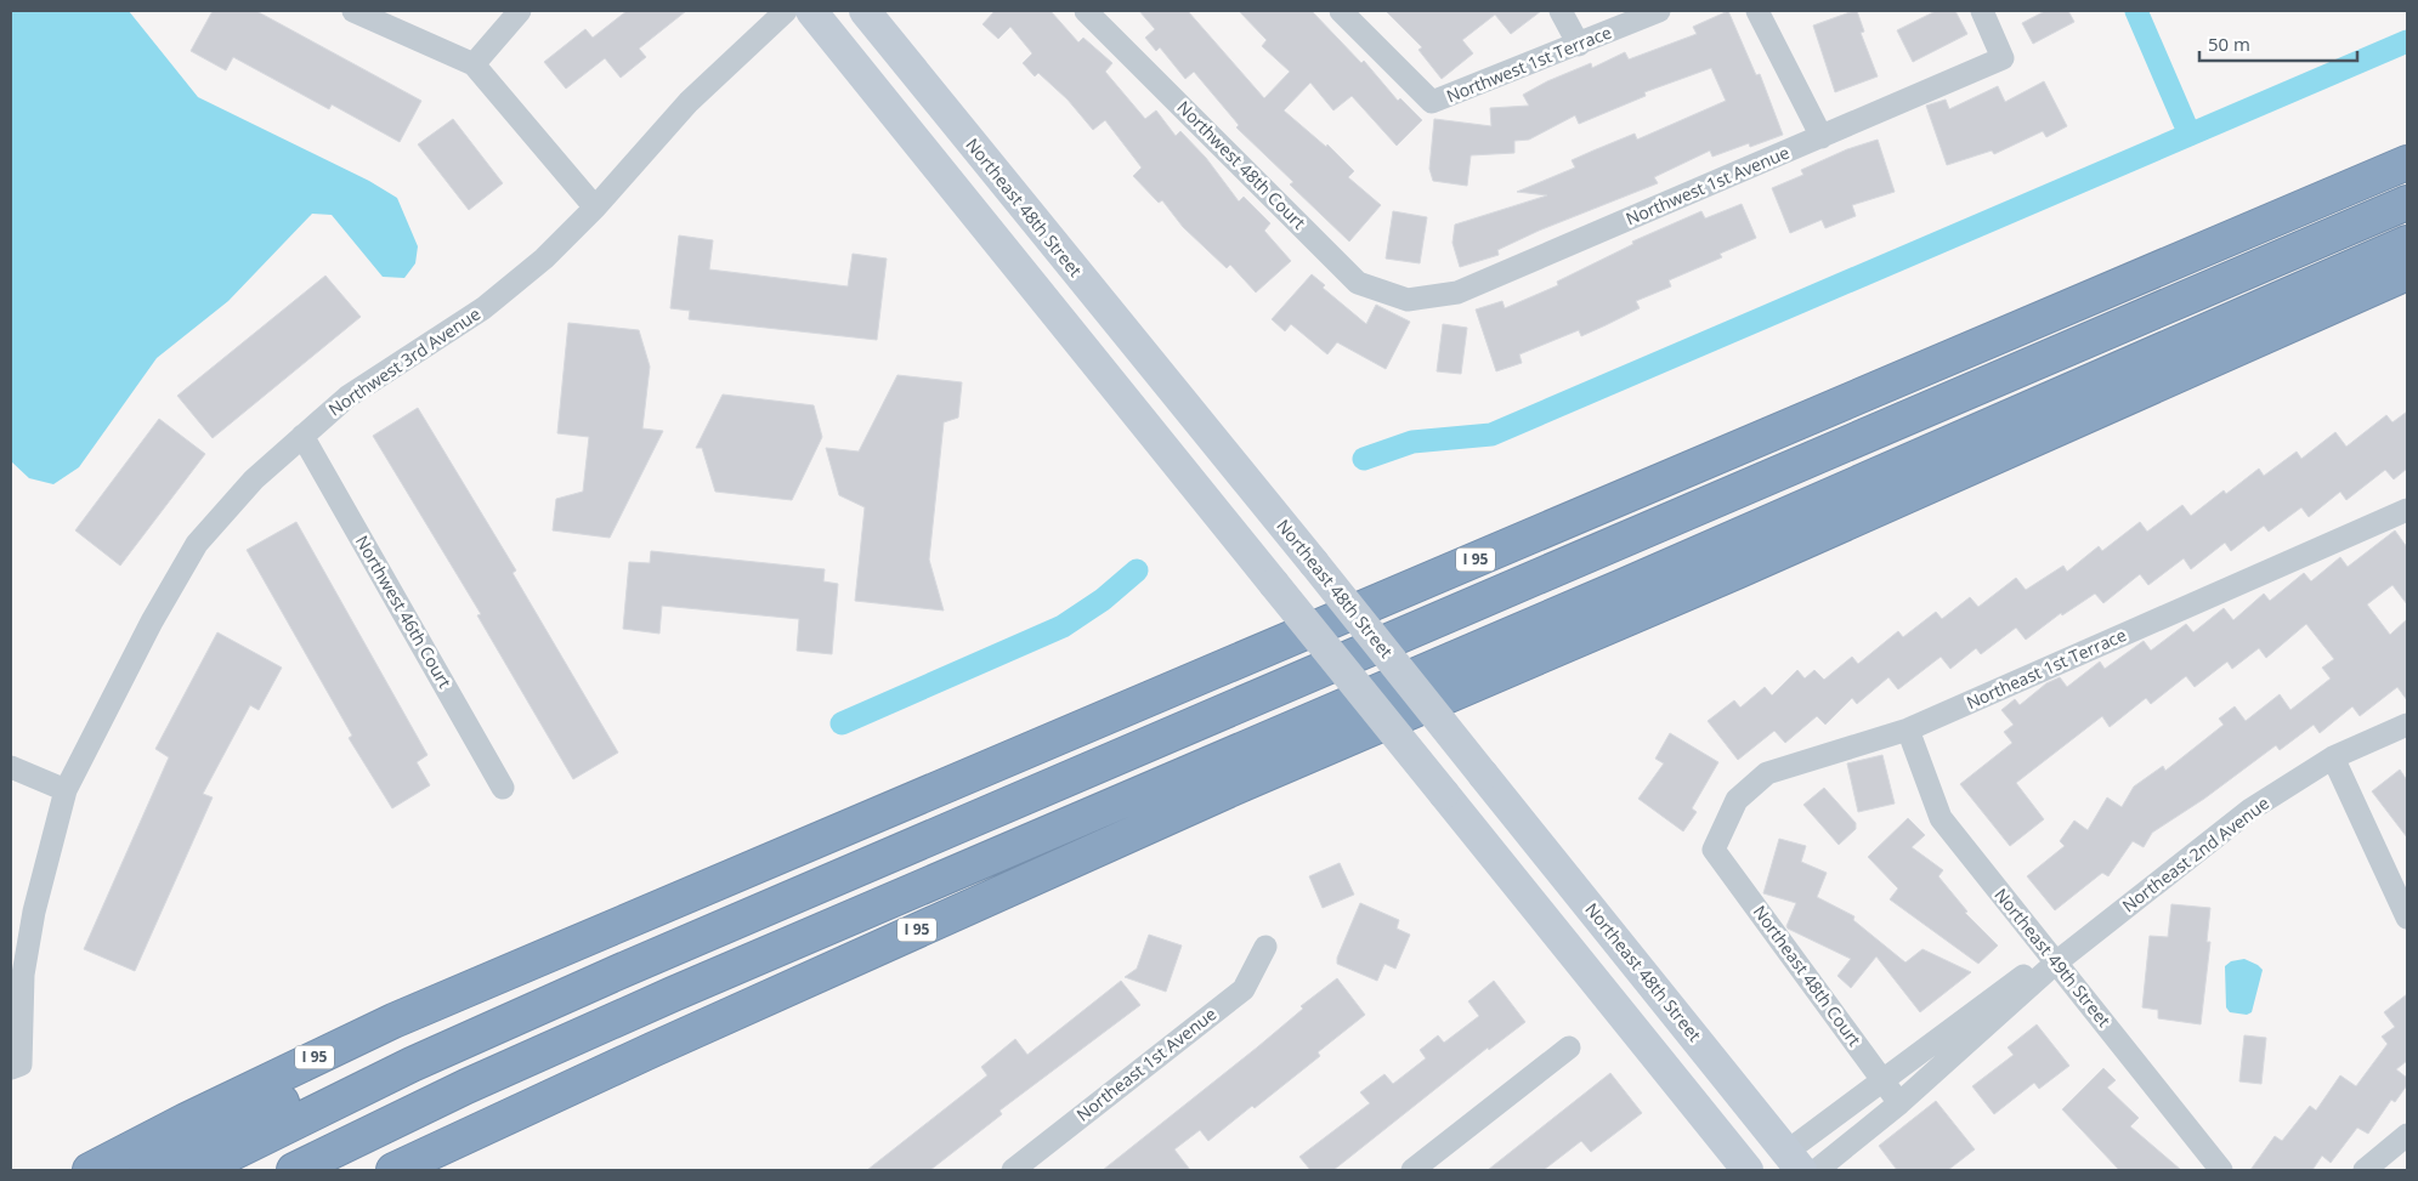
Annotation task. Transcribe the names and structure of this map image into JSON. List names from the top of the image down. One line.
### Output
{"streets":{"highway":["I 95"],"main road":["Northeast 48th Street"],"street":["Northwest 1st Terrace","Northwest 48th Court","Northwest 1st Avenue","Northwest 3rd Avenue","Northwest 46th Court","Northeast 1st Terrace","Northeast 2nd Avenue","Northeast 49th Street","Northeast 48th Court","Northeast 1st Avenue"]},"crossings":[["Northwest 48th Court","Northwest 1st Avenue"],["Northeast 48th Street","Northeast 2nd Avenue"],["Northwest 3rd Avenue","Northwest 46th Court"],["Northeast 1st Terrace","Northeast 49th Street"],["Northeast 1st Terrace","Northeast 48th Court"],["Northeast 2nd Avenue","Northeast 49th Street"],["Northeast 2nd Avenue","Northeast 48th Court"]],"scale_bar":"50 m"}
